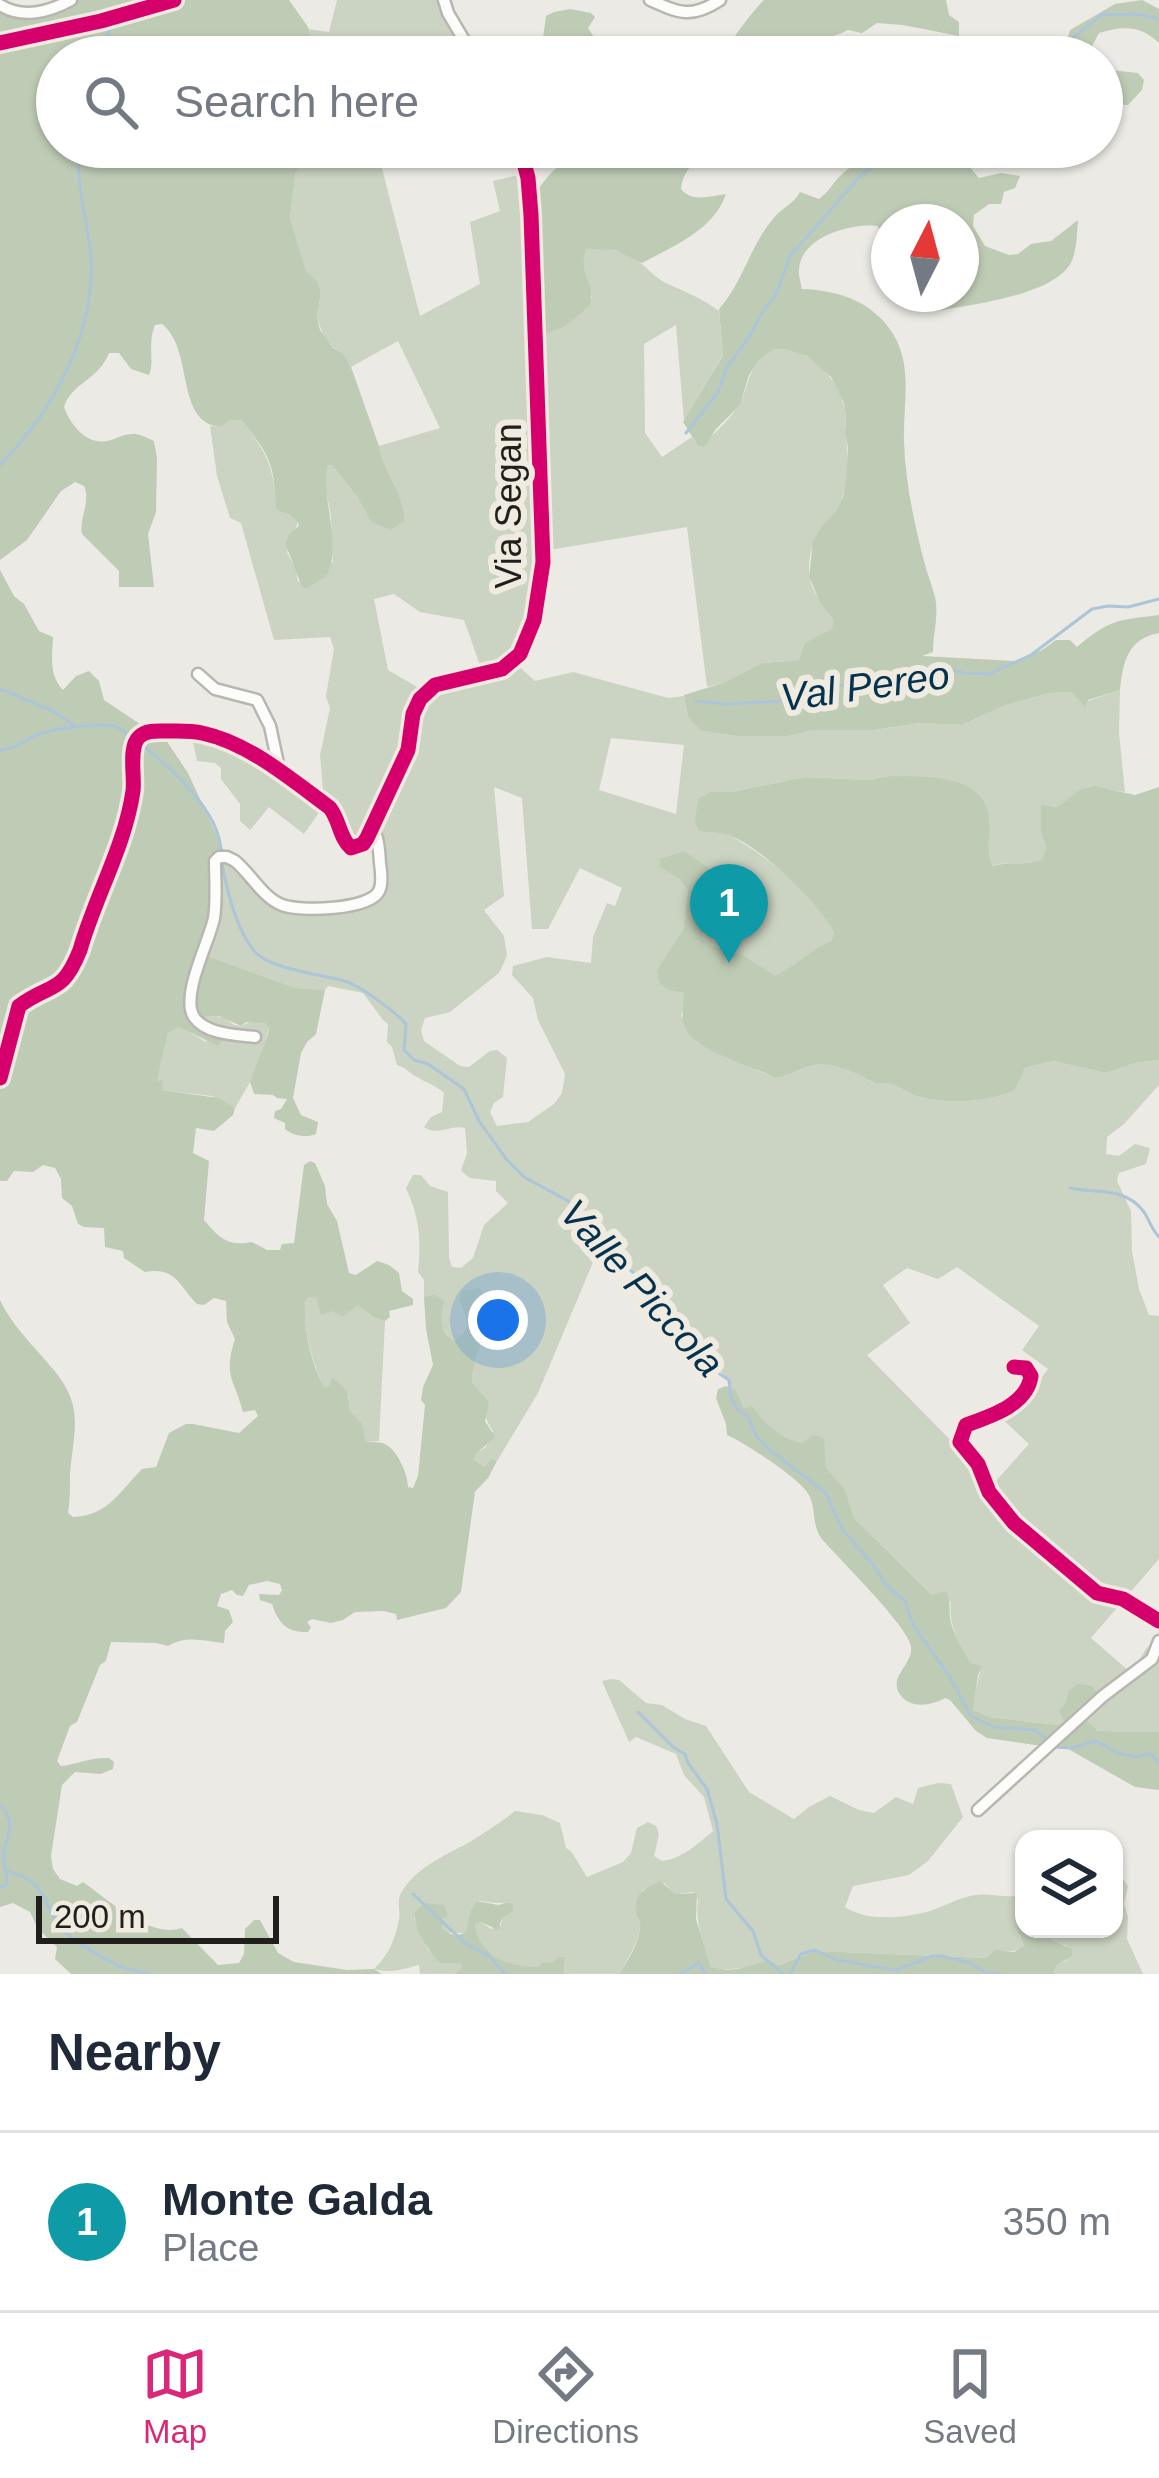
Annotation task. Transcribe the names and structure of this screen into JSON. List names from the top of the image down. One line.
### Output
{"streets":{"street":["Via Segan"]},"water":["Val Pereo","Valle Piccola"],"scale_bar":"200 m","north":"top","page":{"search":"Search here","pins":"1","scale":"200 m","heading":"Nearby","list":[{"mark":"1","name":"Monte Galda","note":"Place","value":"350 m"}],"nav":["Map","Directions","Saved"]}}
